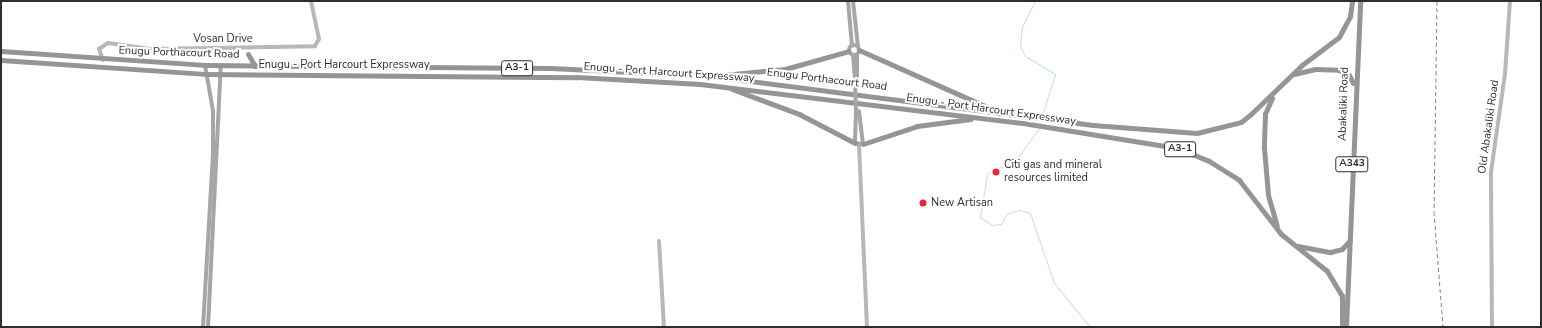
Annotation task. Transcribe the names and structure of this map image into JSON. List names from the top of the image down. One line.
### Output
{"streets":{"highway":["Enugu Porthacourt Road","Enugu - Port Harcourt Expressway","A3-1","Abakaliki Road","A343"],"main road":["Vosan Drive","Old Abakaliki Road"]},"crossings":[["Vosan Drive","Enugu Porthacourt Road"],["Enugu Porthacourt Road","A343"],["Enugu - Port Harcourt Expressway","A343"],["Abakaliki Road","A343"]],"places":["Citi gas and mineral resources limited","New Artisan"]}
